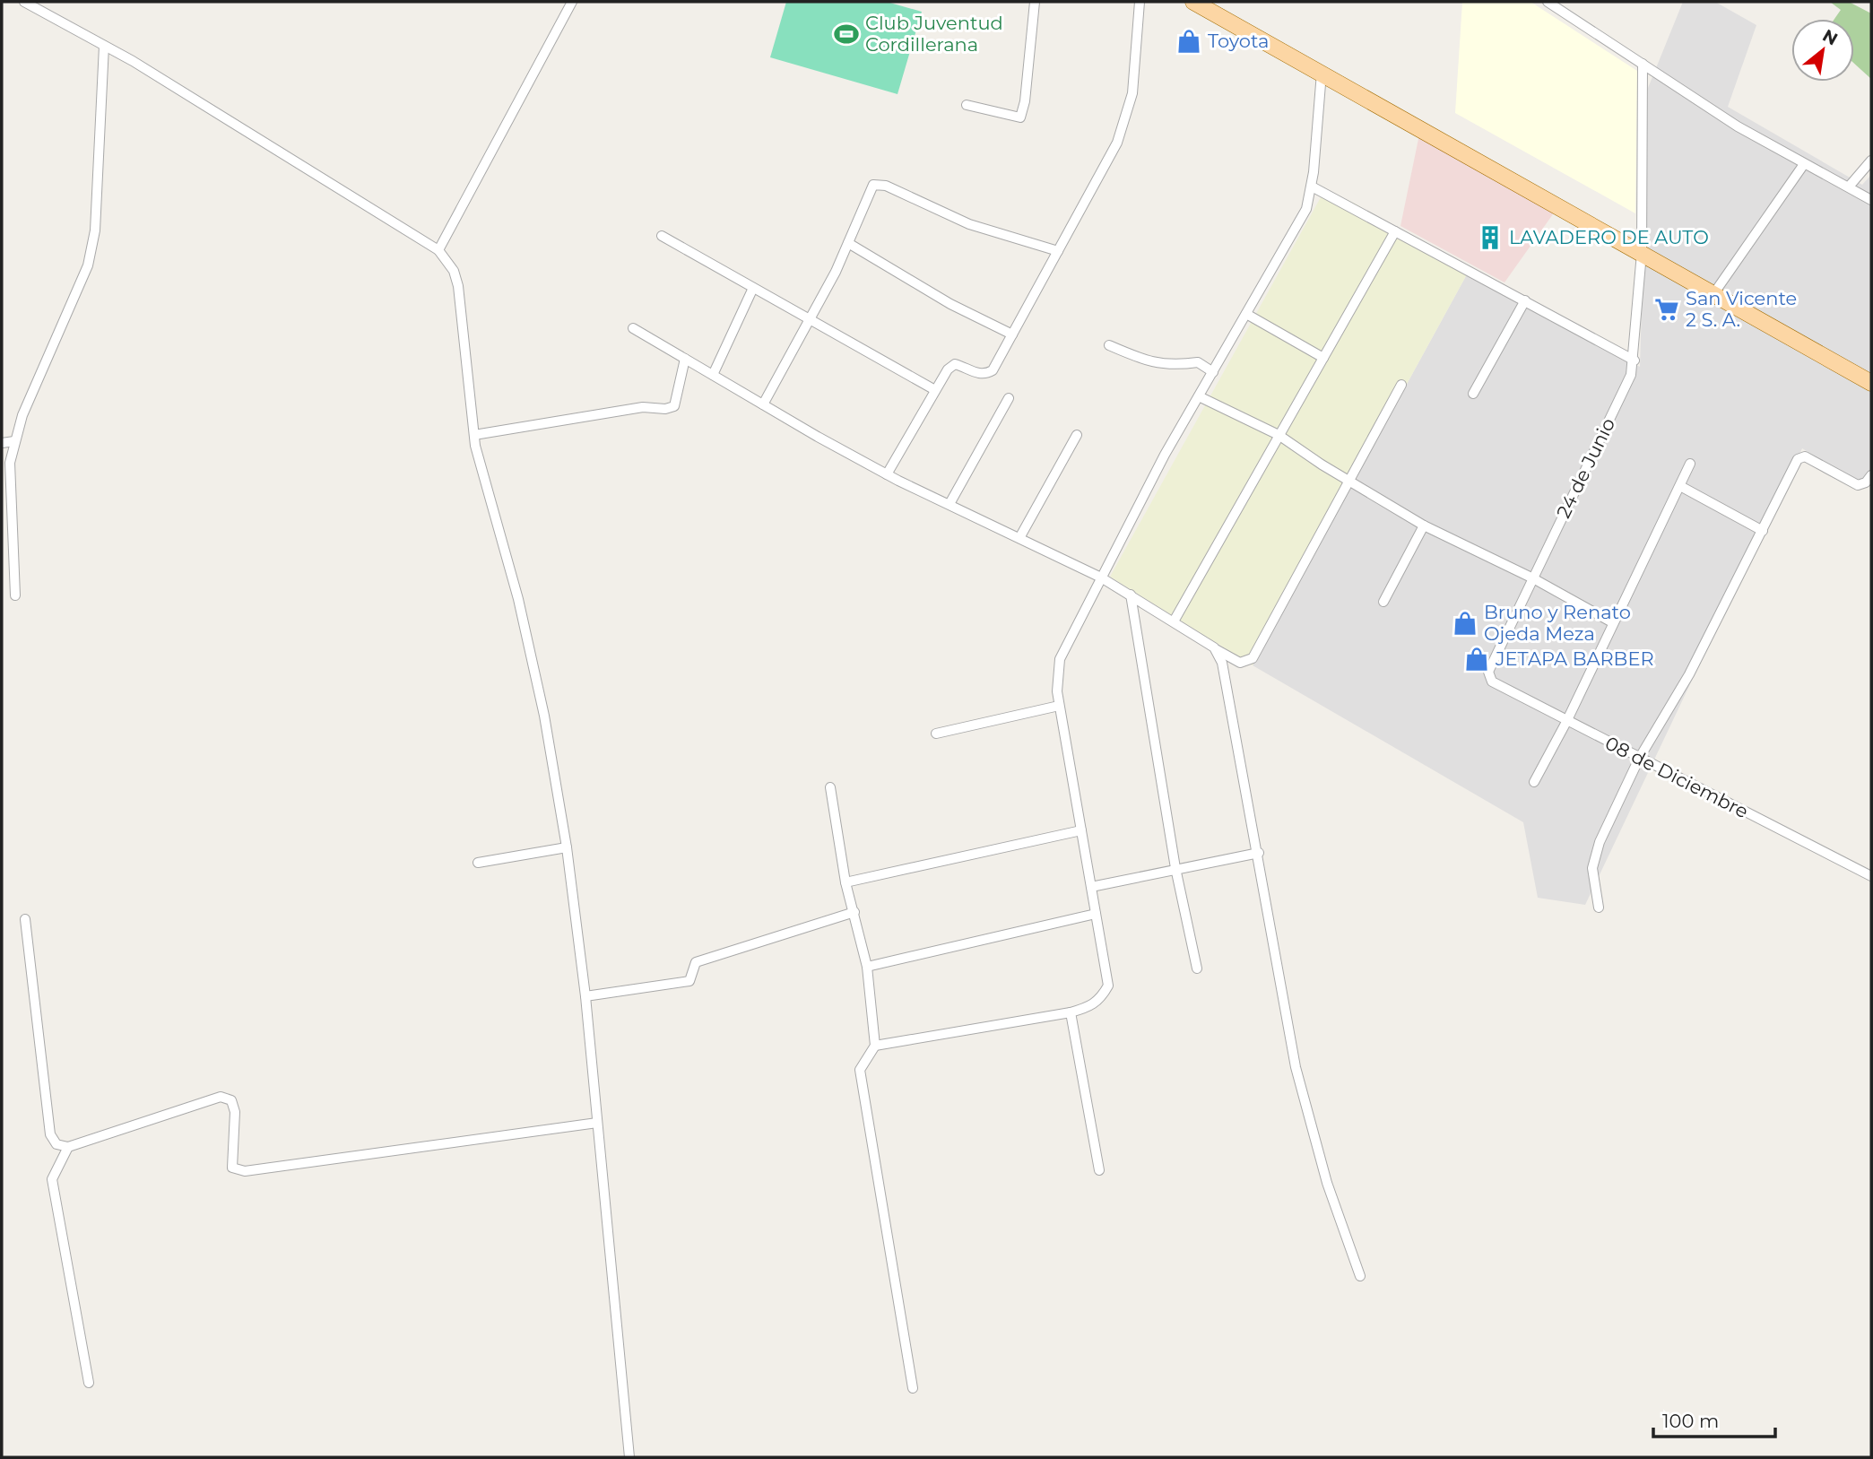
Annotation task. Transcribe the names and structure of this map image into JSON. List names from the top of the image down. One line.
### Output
{"streets":{"street":["24 de Junio","08 de Diciembre"]},"crossings":[["24 de Junio","08 de Diciembre"]],"places":{"sports":["Club Juventud Cordillerana"],"shop":["Toyota","Bruno y Renato Ojeda Meza","JETAPA BARBER"],"building":["LAVADERO DE AUTO"],"supermarket":["San Vicente 2 S. A."]},"scale_bar":"100 m","north":"top right"}
